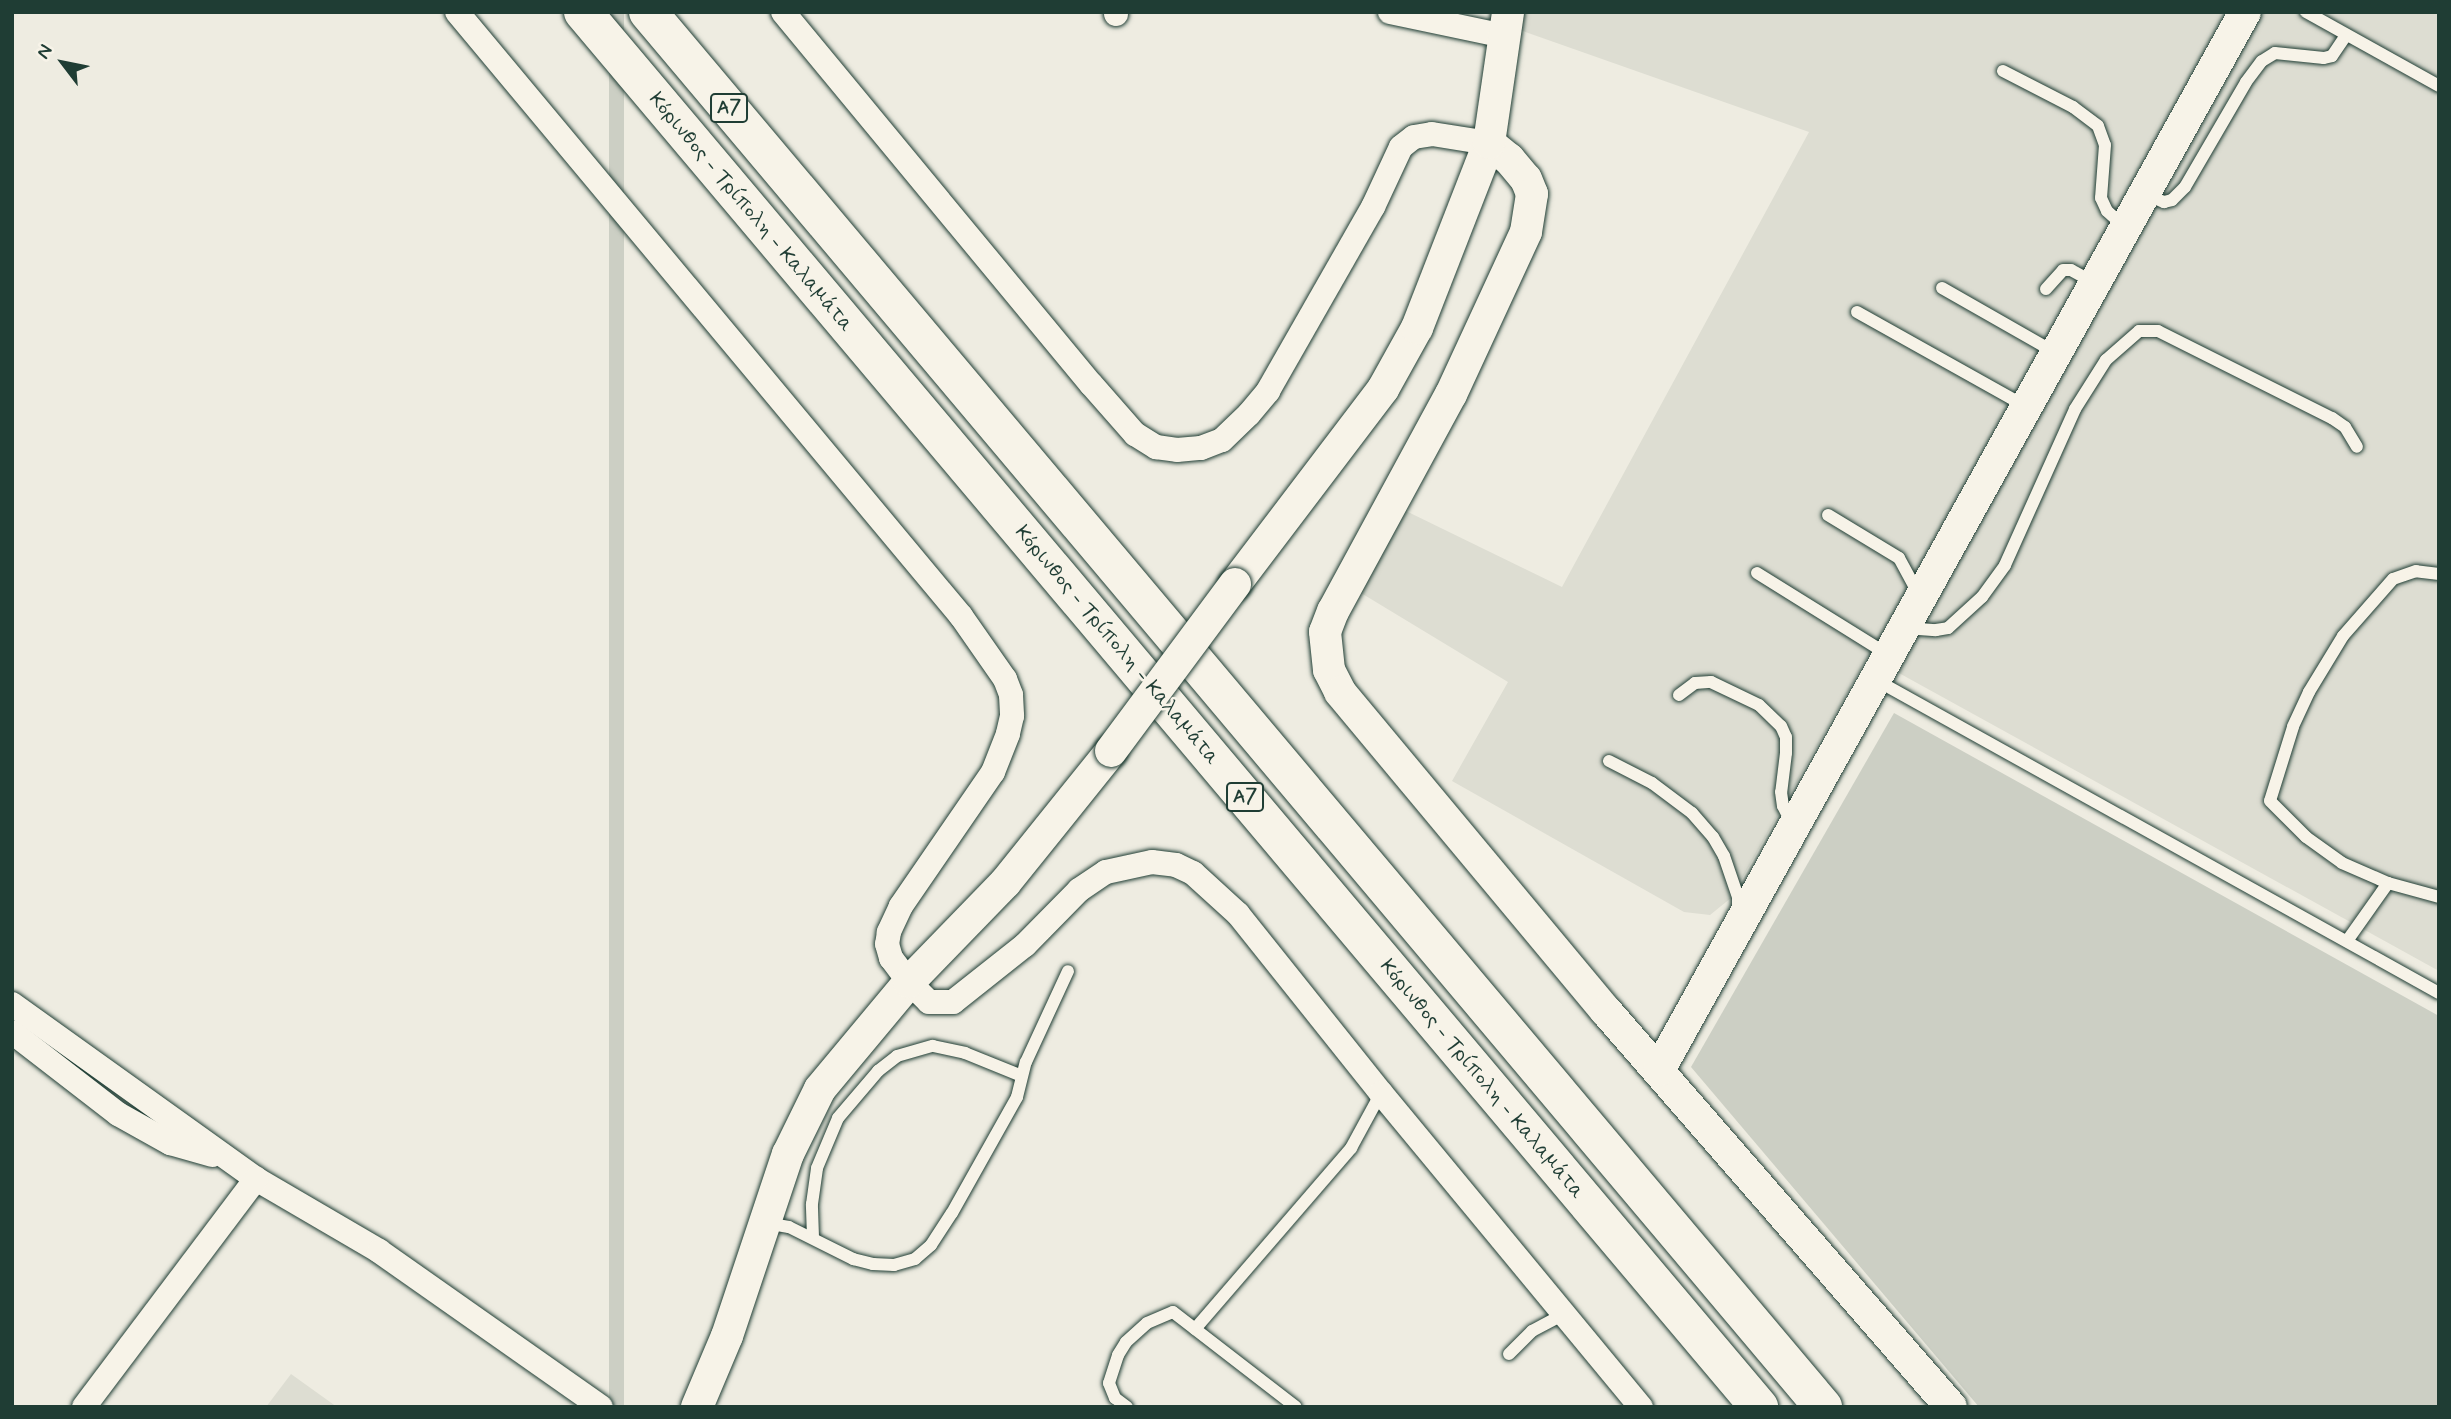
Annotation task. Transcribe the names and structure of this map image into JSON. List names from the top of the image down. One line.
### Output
{"streets":{"highway":["Α7","Κόρινθος - Τρίπολη - Καλαμάτα"]},"north":"top left"}
